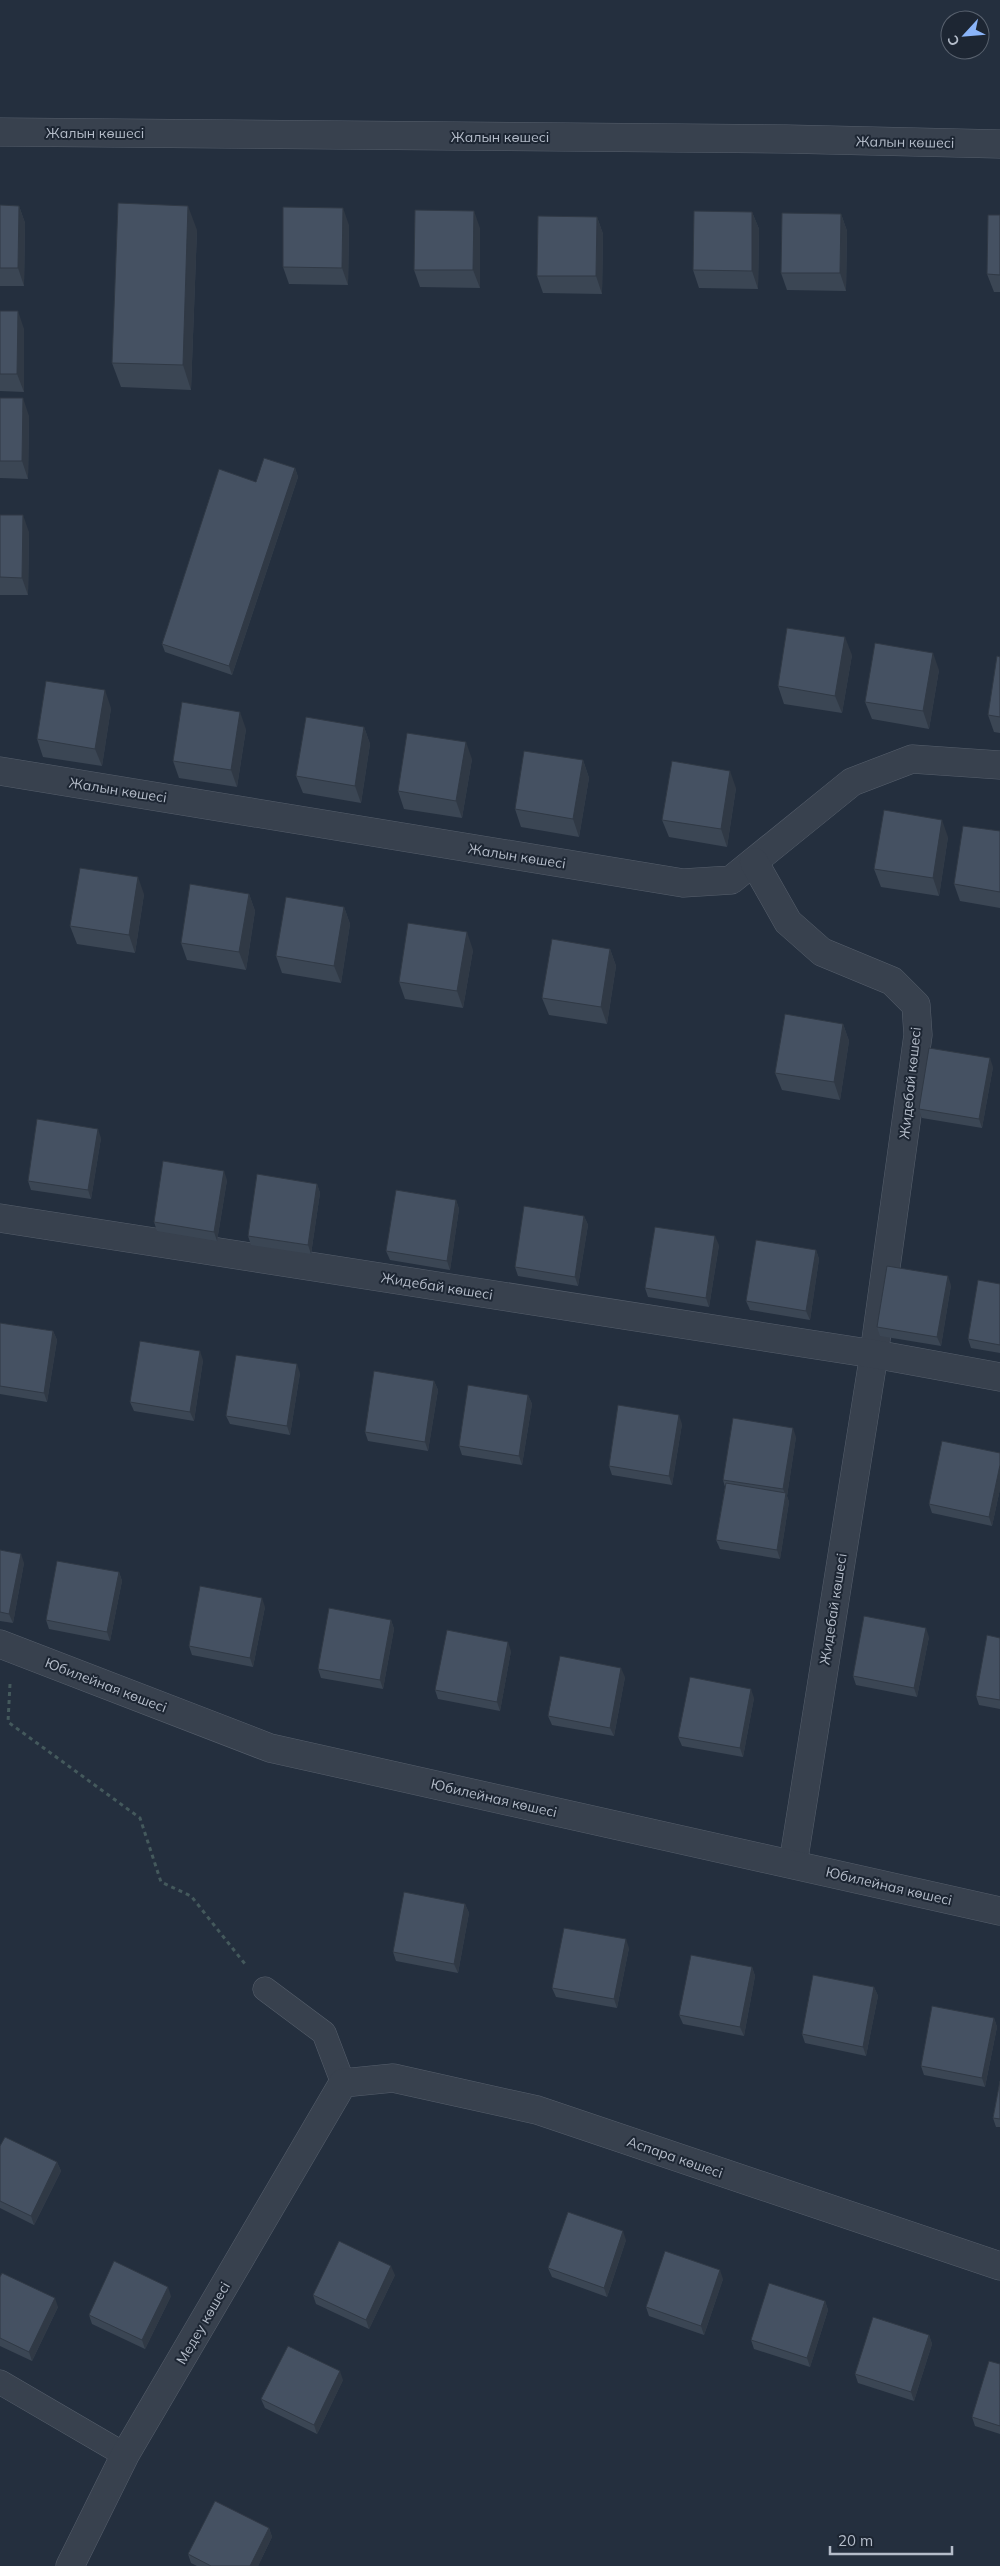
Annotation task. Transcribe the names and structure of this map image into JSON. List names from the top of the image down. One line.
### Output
{"streets":{"street":["Жалын көшесі","Жидебай көшесі","Юбилейная көшесі","Аспара көшесі","Медеу көшесі"]},"crossings":[["Жалын көшесі","Жидебай көшесі"],["Жидебай көшесі","Юбилейная көшесі"],["Аспара көшесі","Медеу көшесі"]],"scale_bar":"20 m","north":"bottom left"}
